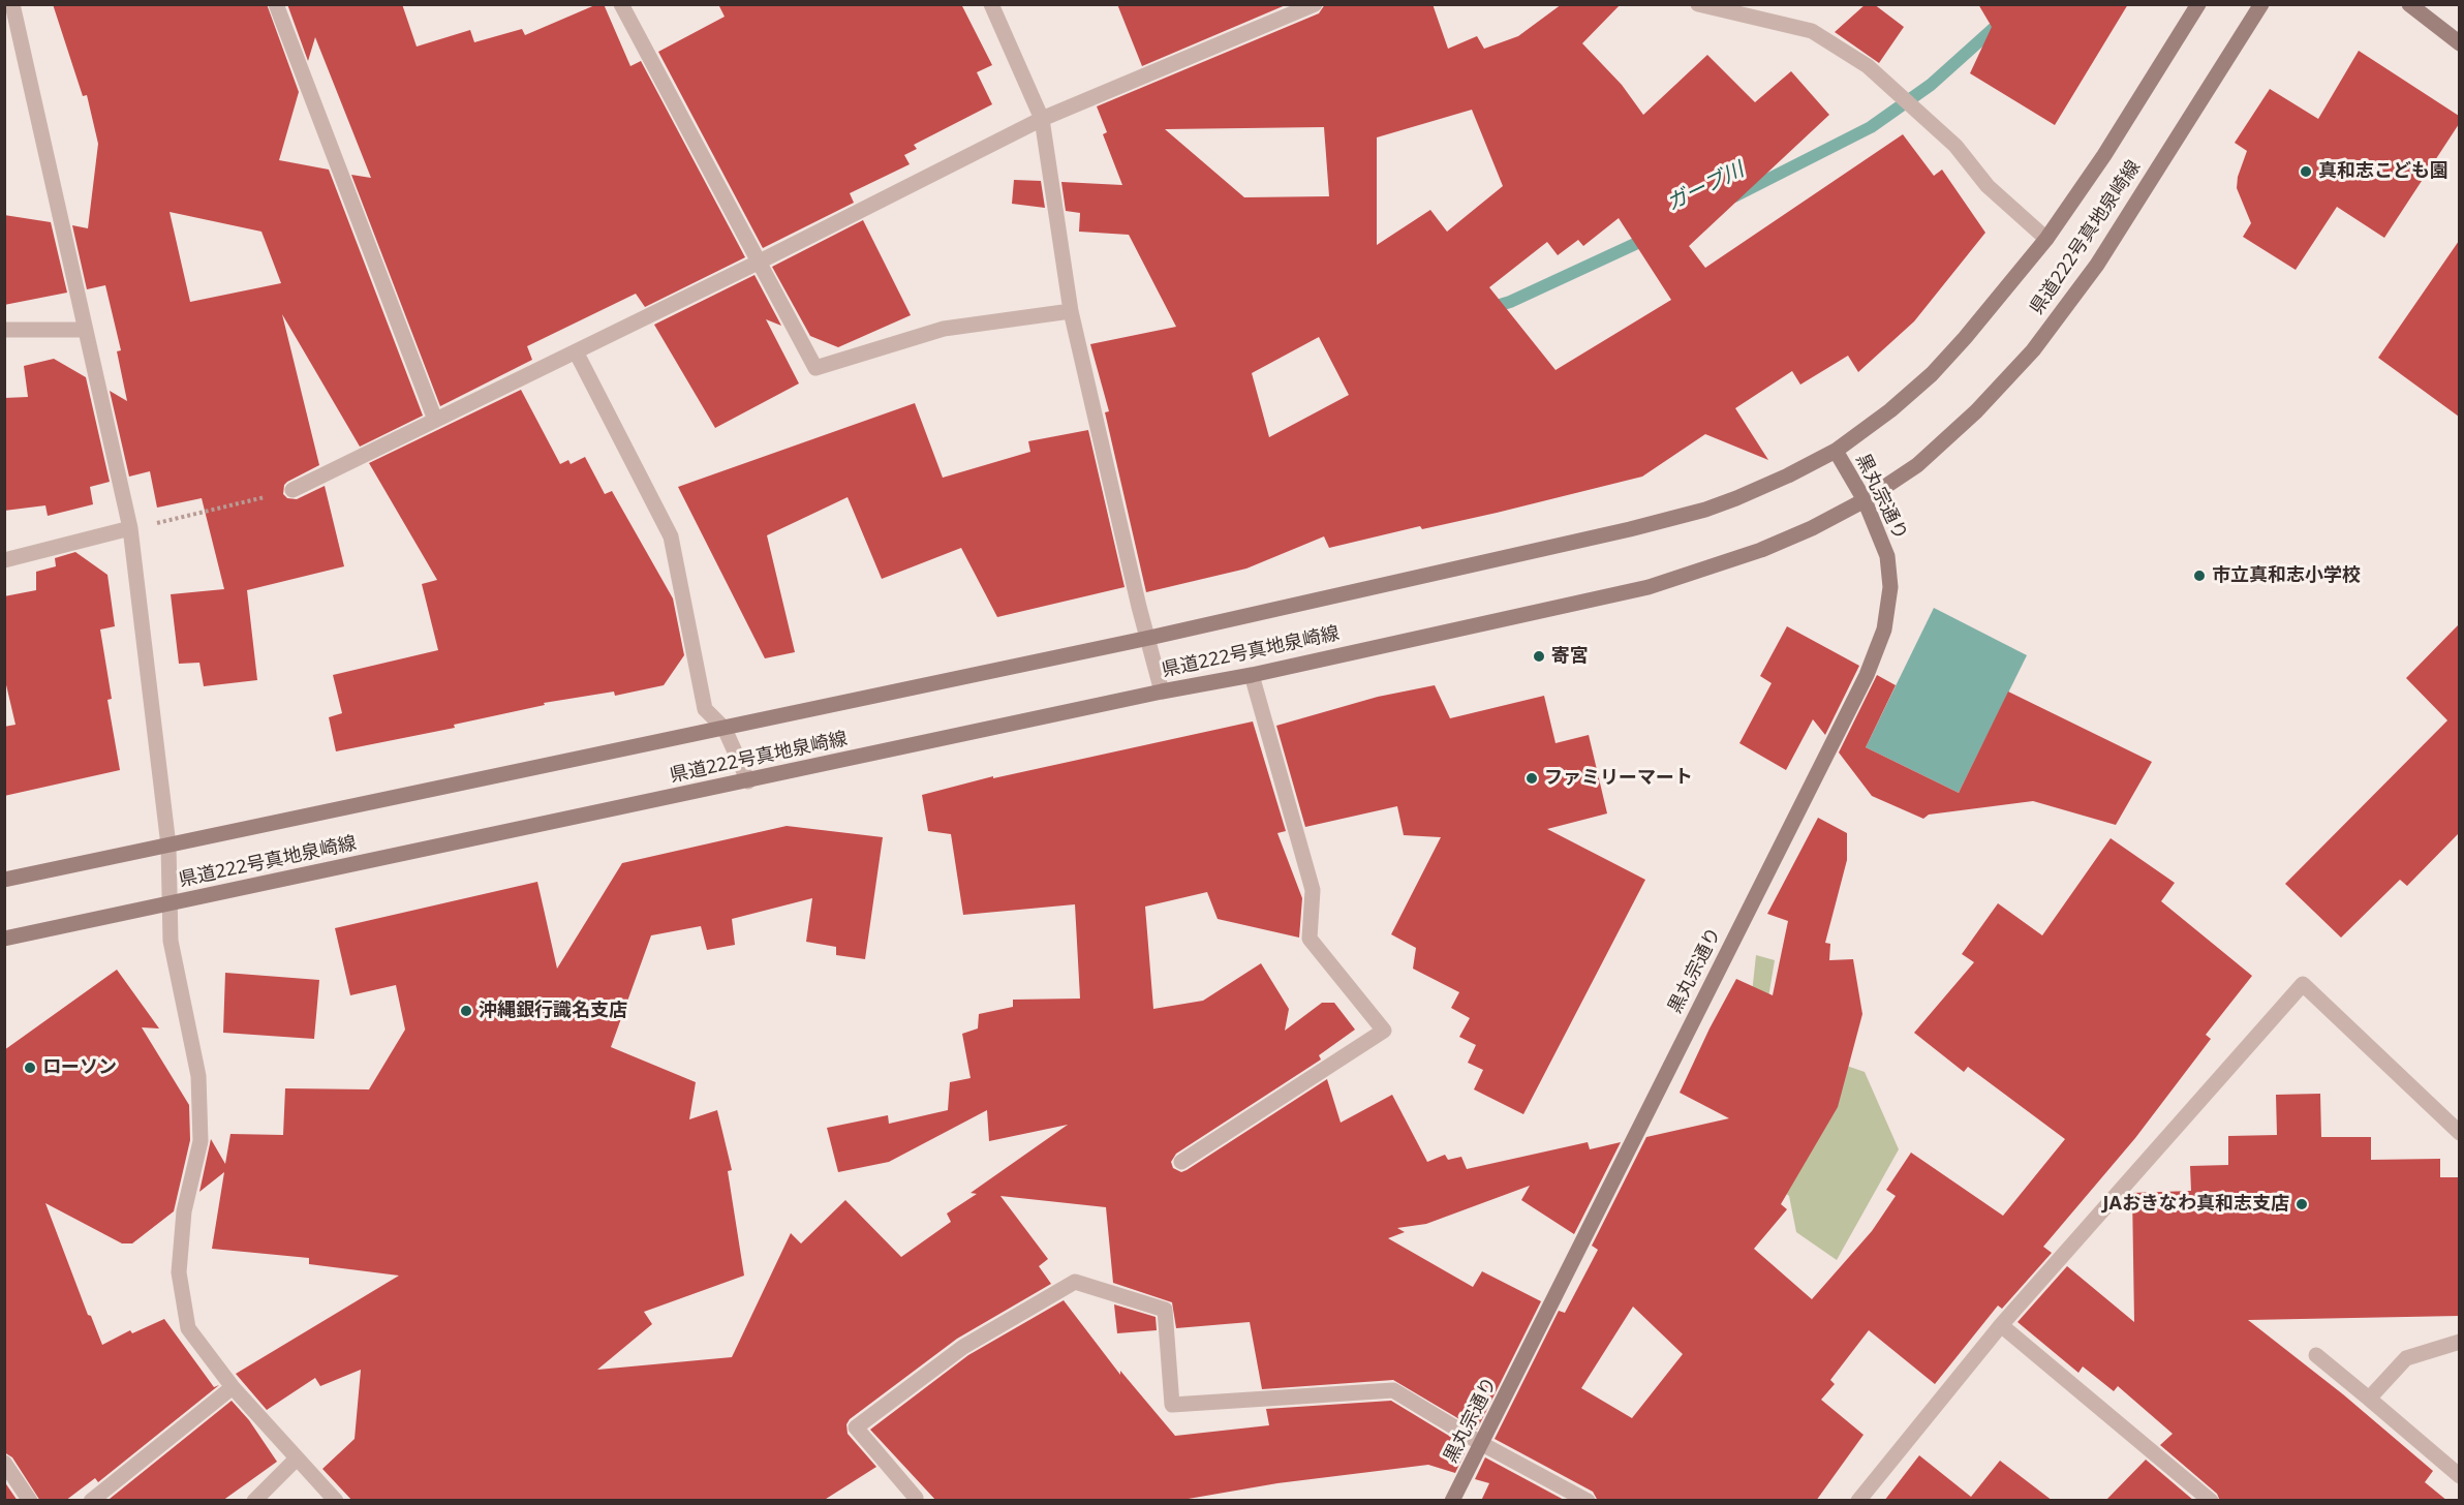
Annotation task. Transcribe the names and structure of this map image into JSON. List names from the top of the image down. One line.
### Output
{"streets":{"main road":["県道222号真地泉崎線","黒丸宗通り"]},"crossings":[["県道222号真地泉崎線","黒丸宗通り"]],"water":["ガーブ川"],"places":["真和志こども園","市立真和志小学校","寄宮","ファミリーマート","沖縄銀行識名支店","ローソン","JAおきなわ真和志支店"]}
